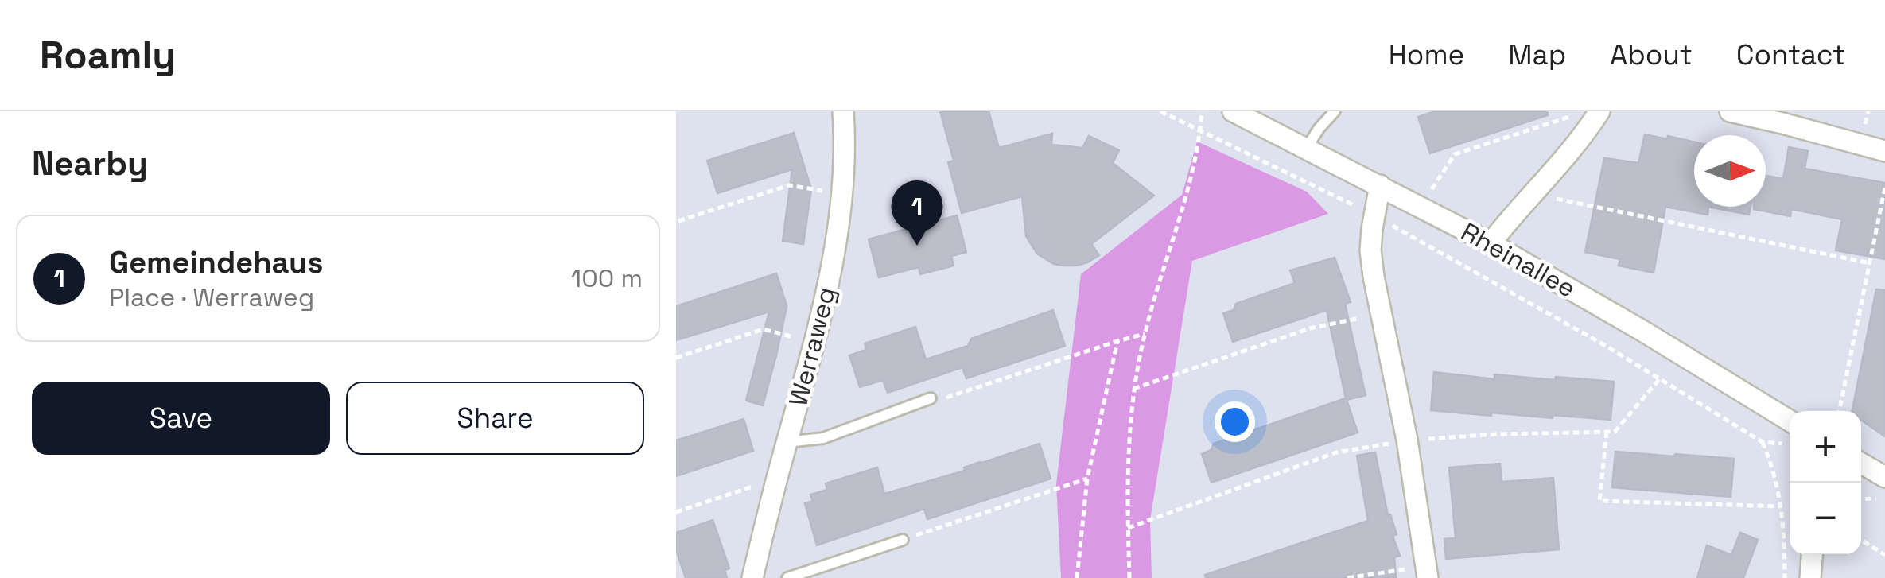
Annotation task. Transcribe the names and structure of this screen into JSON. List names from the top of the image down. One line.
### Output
{"streets":{"street":["Rheinallee","Werraweg"]},"north":"right","page":{"header":"Roamly","nav":["Home","Map","About","Contact"],"heading":"Nearby","pins":"1","list":[{"mark":"1","name":"Gemeindehaus","note":"Place · Werraweg","value":"100 m"}],"buttons":["Save","Share"],"map_buttons":["+","−"]}}
